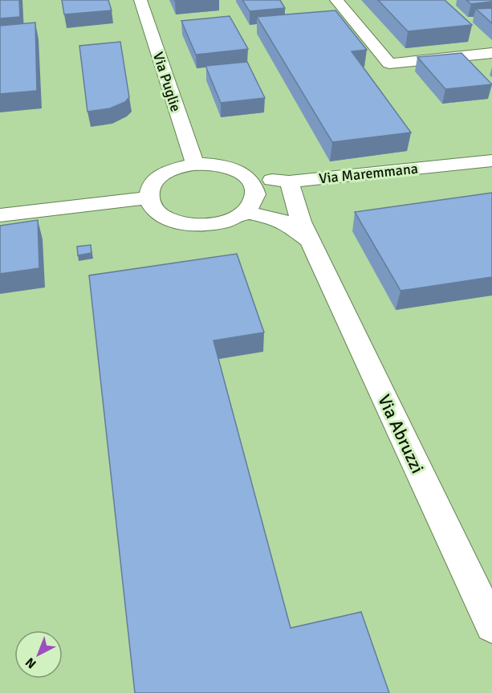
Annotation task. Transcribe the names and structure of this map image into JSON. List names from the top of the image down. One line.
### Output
{"streets":{"street":["Via Puglie","Via Maremmana","Via Abruzzi"]},"crossings":[["Via Puglie","Via Maremmana"],["Via Puglie","Via Abruzzi"],["Via Maremmana","Via Abruzzi"]],"north":"bottom left"}
